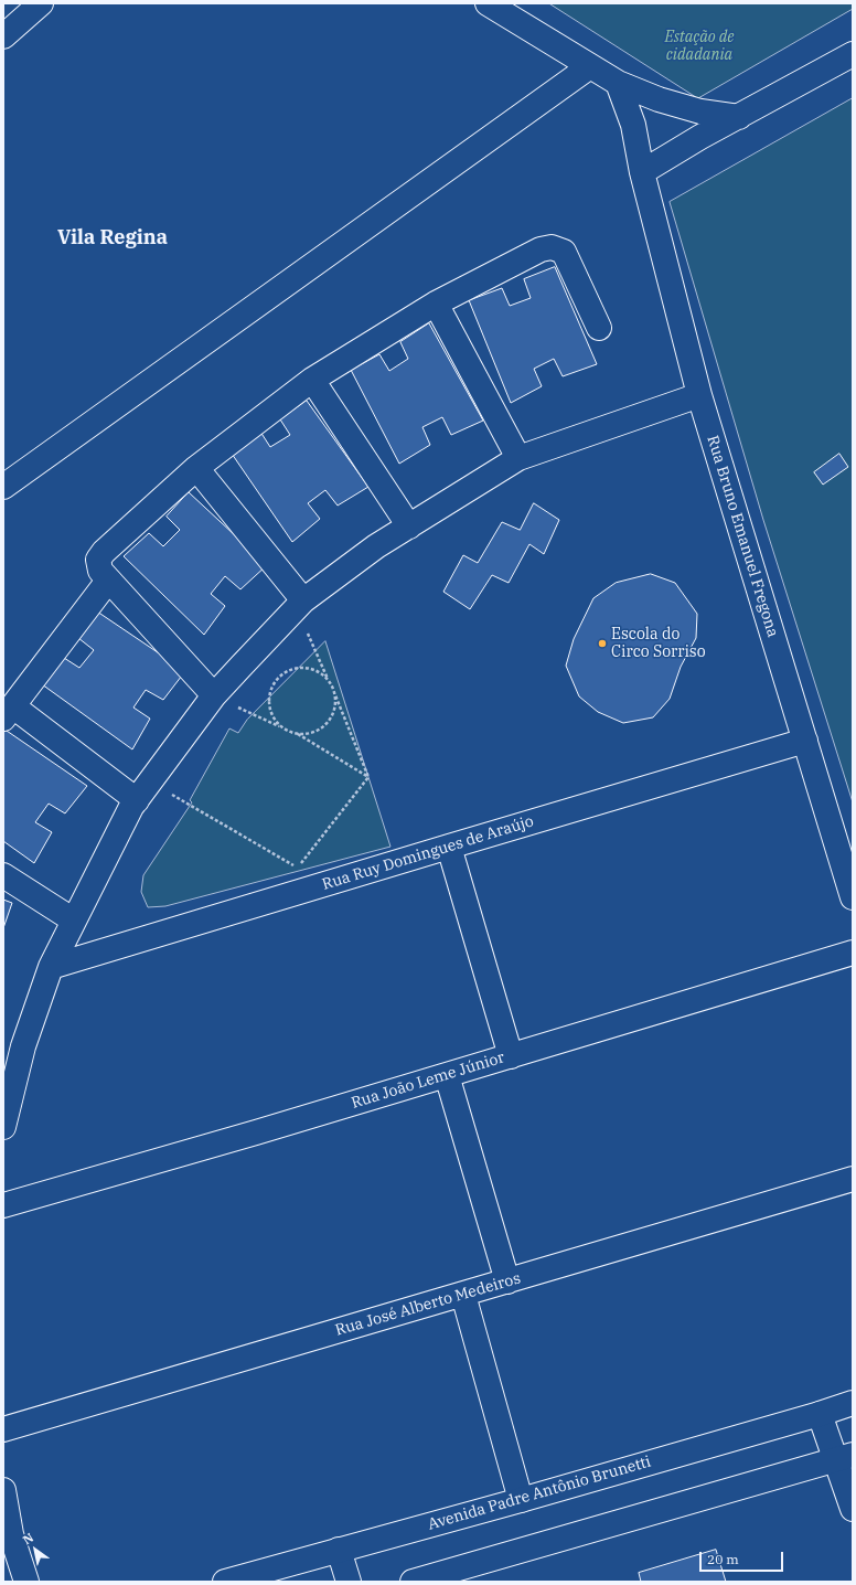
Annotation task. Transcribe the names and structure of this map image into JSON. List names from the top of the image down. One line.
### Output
{"streets":{"street":["Rua Bruno Emanuel Fregona","Rua Ruy Domingues de Araújo","Rua João Leme Júnior","Rua José Alberto Medeiros","Avenida Padre Antônio Brunetti"]},"crossings":[["Rua Bruno Emanuel Fregona","Rua Ruy Domingues de Araújo"]],"districts":["Vila Regina"],"parks":["Estação de cidadania"],"places":["Escola do Circo Sorriso"],"scale_bar":"20 m","north":"top left"}
